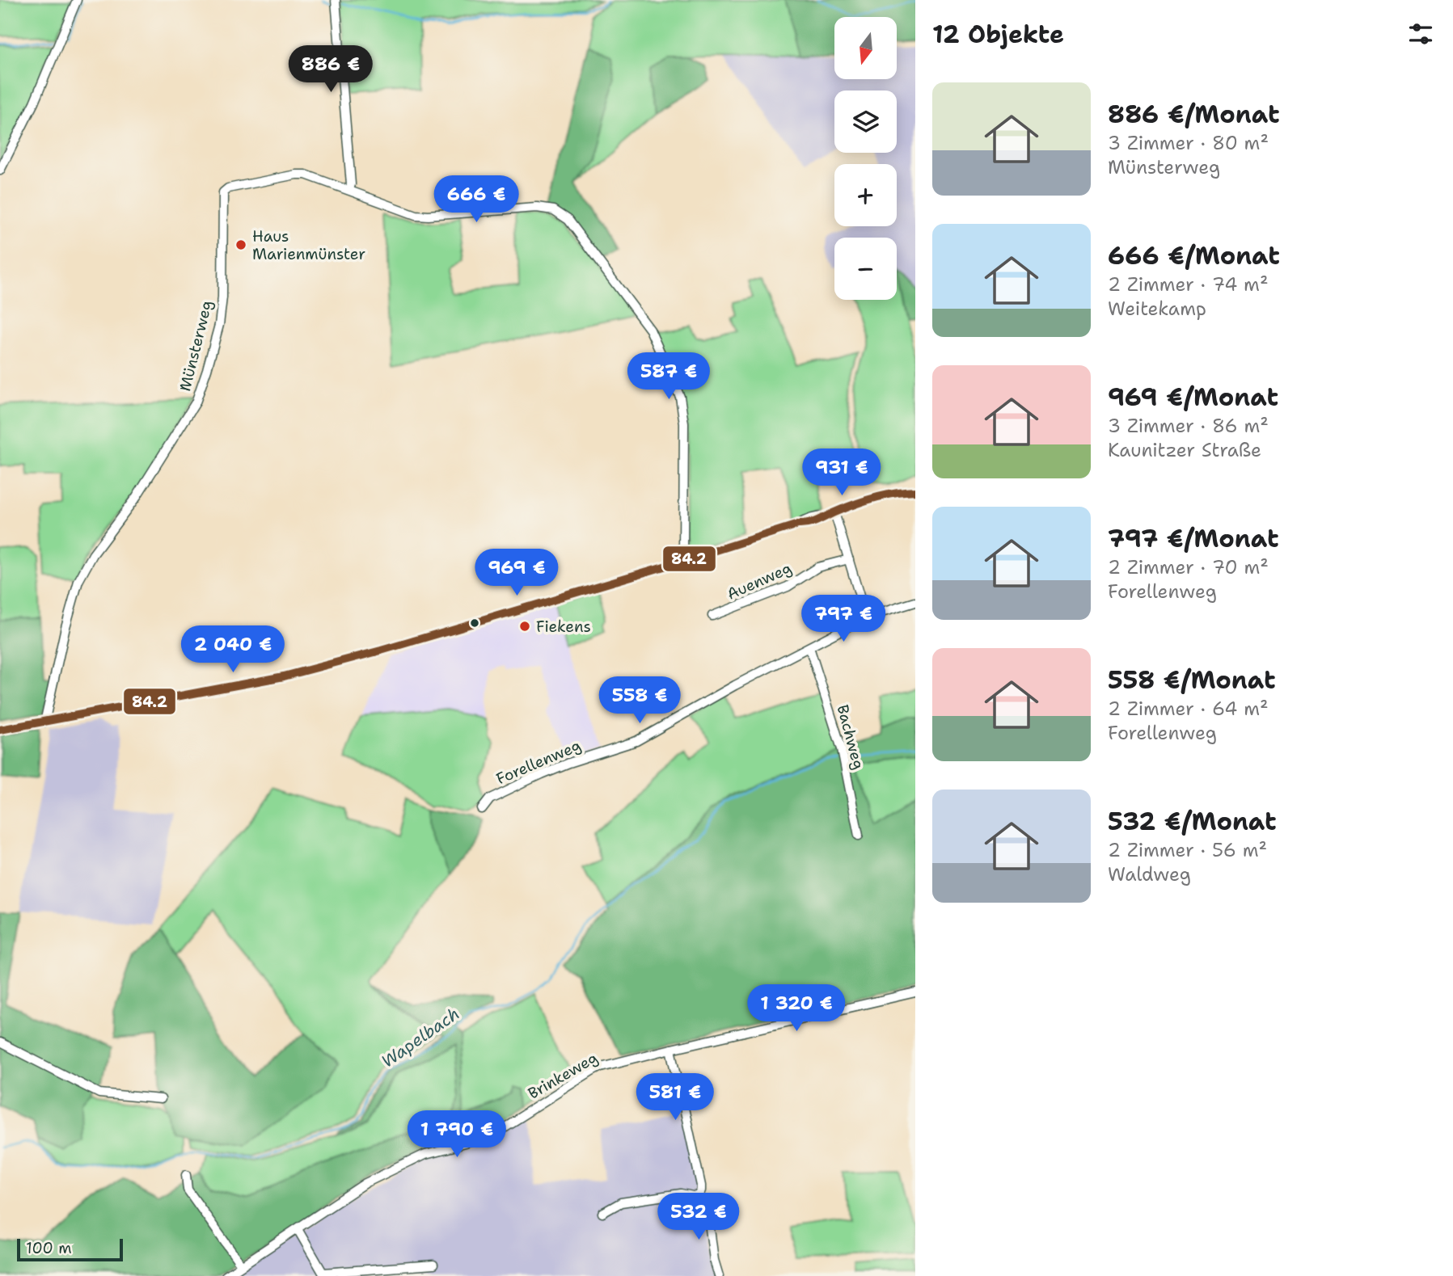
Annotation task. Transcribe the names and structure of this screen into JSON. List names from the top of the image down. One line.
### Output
{"streets":{"street":["Münsterweg","Auenweg","Bachweg","Forellenweg","Brinkeweg"]},"crossings":[["Bachweg","Forellenweg"]],"water":["Wapelbach"],"places":["Haus Marienmünster","Fiekens"],"lines":["transit line 84.2"],"scale_bar":"100 m","north":"bottom","page":{"heading":"12 Objekte","map_buttons":["+","−"],"price":["886 €","666 €","587 €","931 €","969 €","797 €","2 040 €","558 €","1 320 €","581 €","1 790 €","532 €"],"list":[{"name":"886 €/Monat","note":"3 Zimmer · 80 m² · Münsterweg"},{"name":"666 €/Monat","note":"2 Zimmer · 74 m² · Weitekamp"},{"name":"969 €/Monat","note":"3 Zimmer · 86 m² · Kaunitzer Straße"},{"name":"797 €/Monat","note":"2 Zimmer · 70 m² · Forellenweg"},{"name":"558 €/Monat","note":"2 Zimmer · 64 m² · Forellenweg"},{"name":"532 €/Monat","note":"2 Zimmer · 56 m² · Waldweg"}],"scale":"100 m"}}
